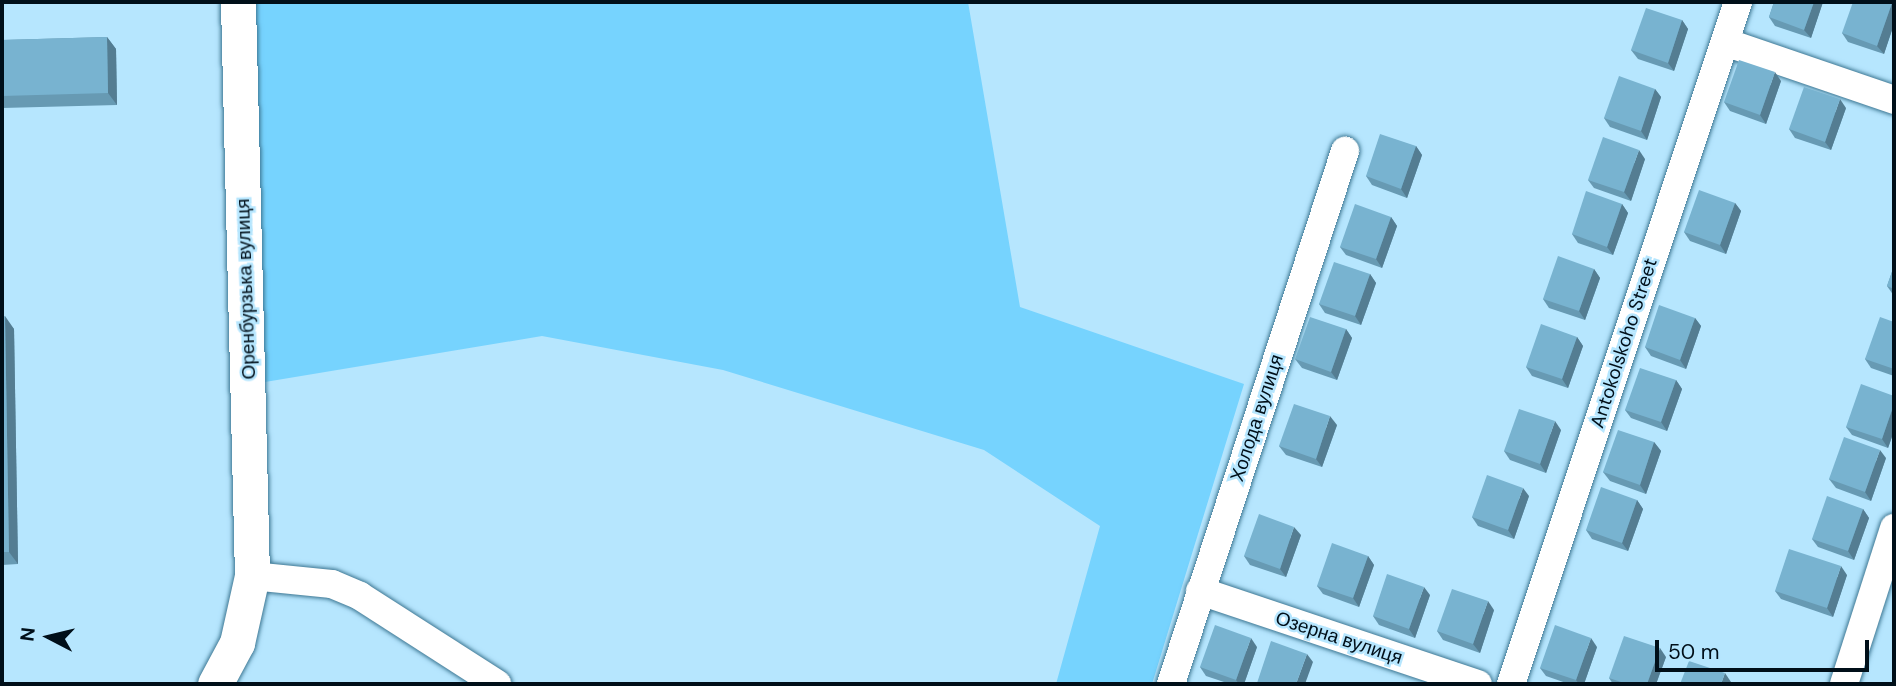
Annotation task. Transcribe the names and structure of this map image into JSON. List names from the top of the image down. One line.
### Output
{"streets":{"street":["Оренбурзька вулиця","Antokolskoho Street","Холода вулиця","Озерна вулиця"]},"crossings":[["Холода вулиця","Озерна вулиця"]],"scale_bar":"50 m","north":"left"}
